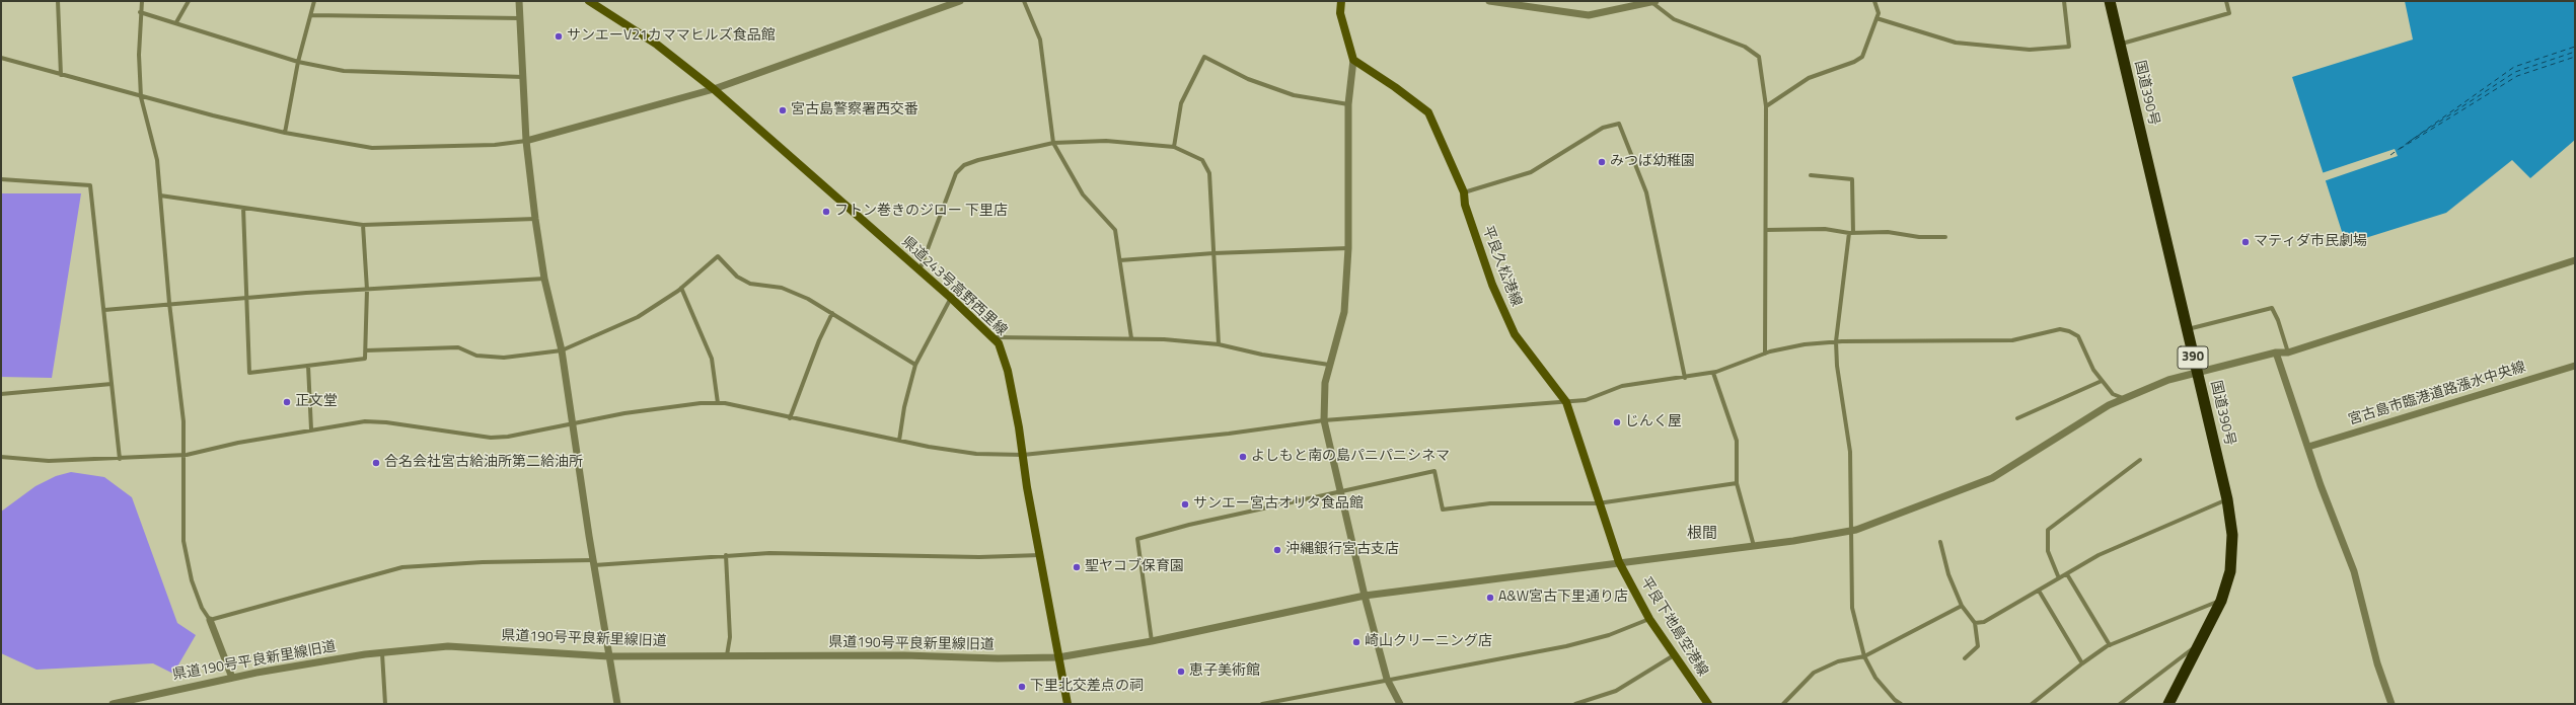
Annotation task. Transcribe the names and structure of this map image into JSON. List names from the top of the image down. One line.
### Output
{"streets":{"highway":["国道390号","390"],"main road":["平良久松港線","県道243号高野西里線","平良下地島空港線"],"street":["宮古島市臨港道路漲水中央線","県道190号平良新里線旧道"]},"crossings":[["国道390号","県道190号平良新里線旧道"],["平良久松港線","平良下地島空港線"],["平良久松港線","県道190号平良新里線旧道"],["県道243号高野西里線","県道190号平良新里線旧道"],["平良下地島空港線","県道190号平良新里線旧道"]],"districts":["根間"],"places":["サンエーV21カママヒルズ食品館","宮古島警察署西交番","みつば幼稚園","フトン巻きのジロー 下里店","マティダ市民劇場","正文堂","じんく屋","よしもと南の島パニパニシネマ","合名会社宮古給油所第二給油所","サンエー宮古オリタ食品館","沖縄銀行宮古支店","聖ヤコブ保育園","A&W宮古下里通り店","崎山クリーニング店","恵子美術館","下里北交差点の祠"]}
